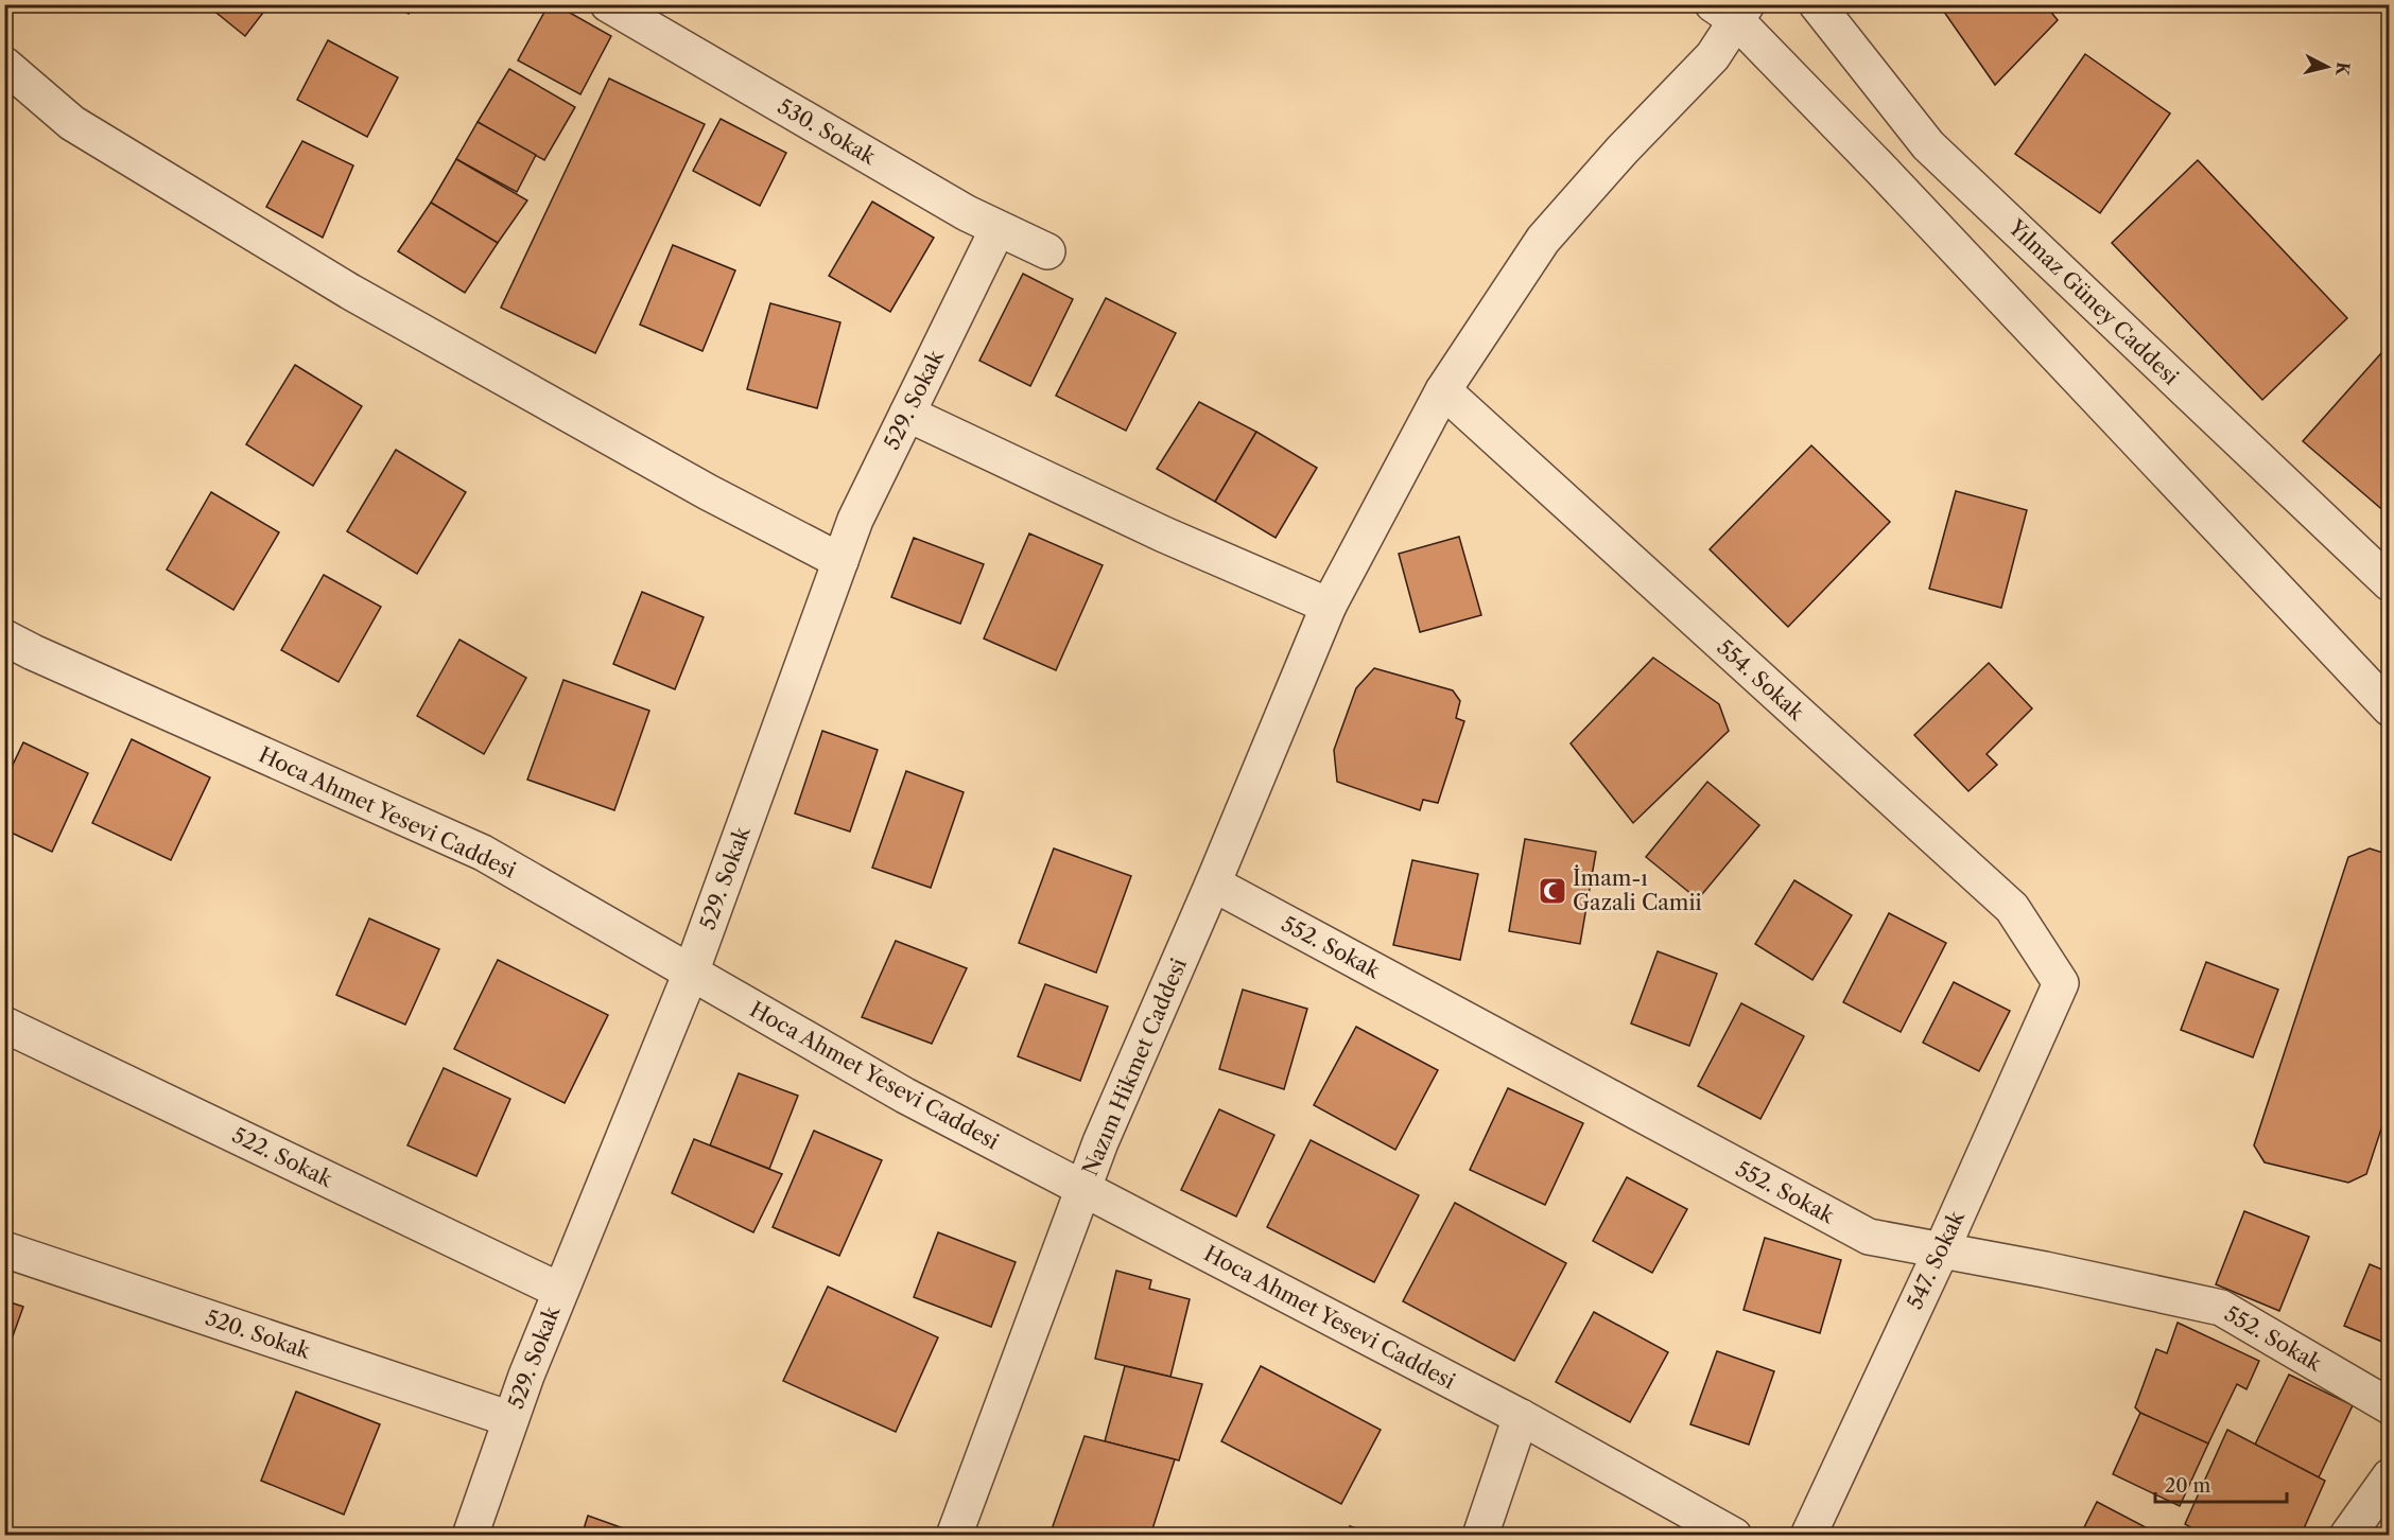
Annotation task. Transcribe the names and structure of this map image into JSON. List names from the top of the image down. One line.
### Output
{"streets":{"street":["530. Sokak","Yılmaz Güney Caddesi","529. Sokak","554. Sokak","Hoca Ahmet Yesevi Caddesi","552. Sokak","Nazım Hikmet Caddesi","522. Sokak","547. Sokak","520. Sokak"]},"crossings":[["530. Sokak","529. Sokak"],["529. Sokak","Hoca Ahmet Yesevi Caddesi"],["529. Sokak","522. Sokak"],["529. Sokak","520. Sokak"],["554. Sokak","Nazım Hikmet Caddesi"],["554. Sokak","547. Sokak"],["Hoca Ahmet Yesevi Caddesi","Nazım Hikmet Caddesi"],["552. Sokak","Nazım Hikmet Caddesi"],["552. Sokak","547. Sokak"]],"places":{"mosque":["İmam-ı Gazali Camii"]},"scale_bar":"20 m","north":"right"}
